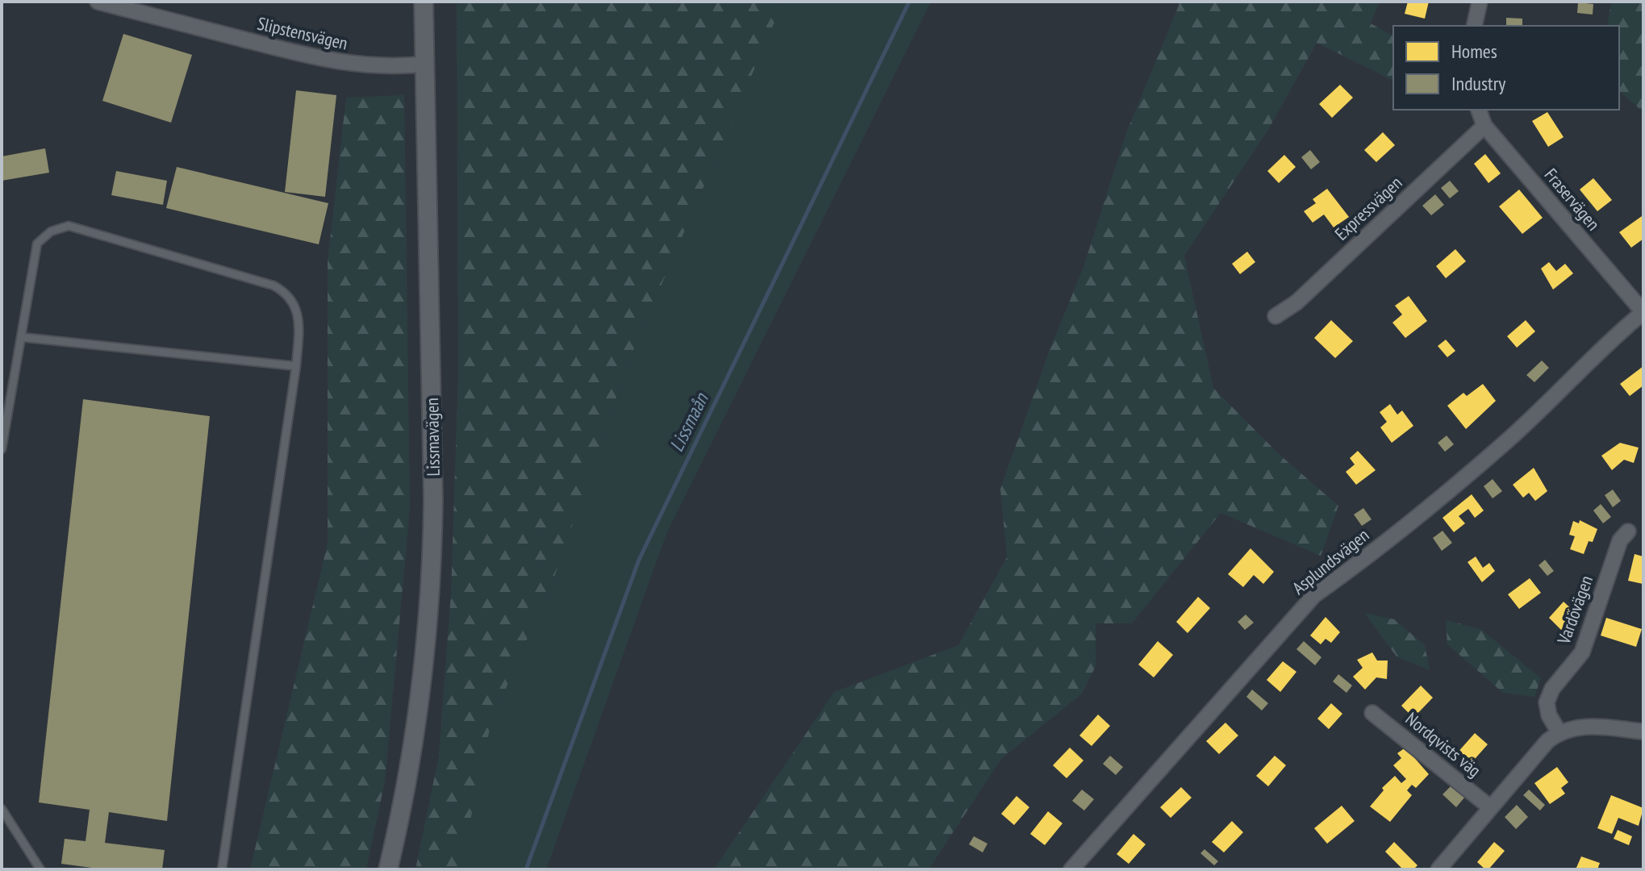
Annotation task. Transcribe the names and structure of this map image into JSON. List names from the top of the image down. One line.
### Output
{"streets":{"street":["Slipstensvägen","Fraservägen","Expressvägen","Lissmavägen","Asplundsvägen","Vardövägen","Nordqvists väg"]},"crossings":[["Slipstensvägen","Lissmavägen"],["Fraservägen","Expressvägen"],["Fraservägen","Asplundsvägen"]],"water":["Lissmaån"],"legend":["Homes","Industry"]}
